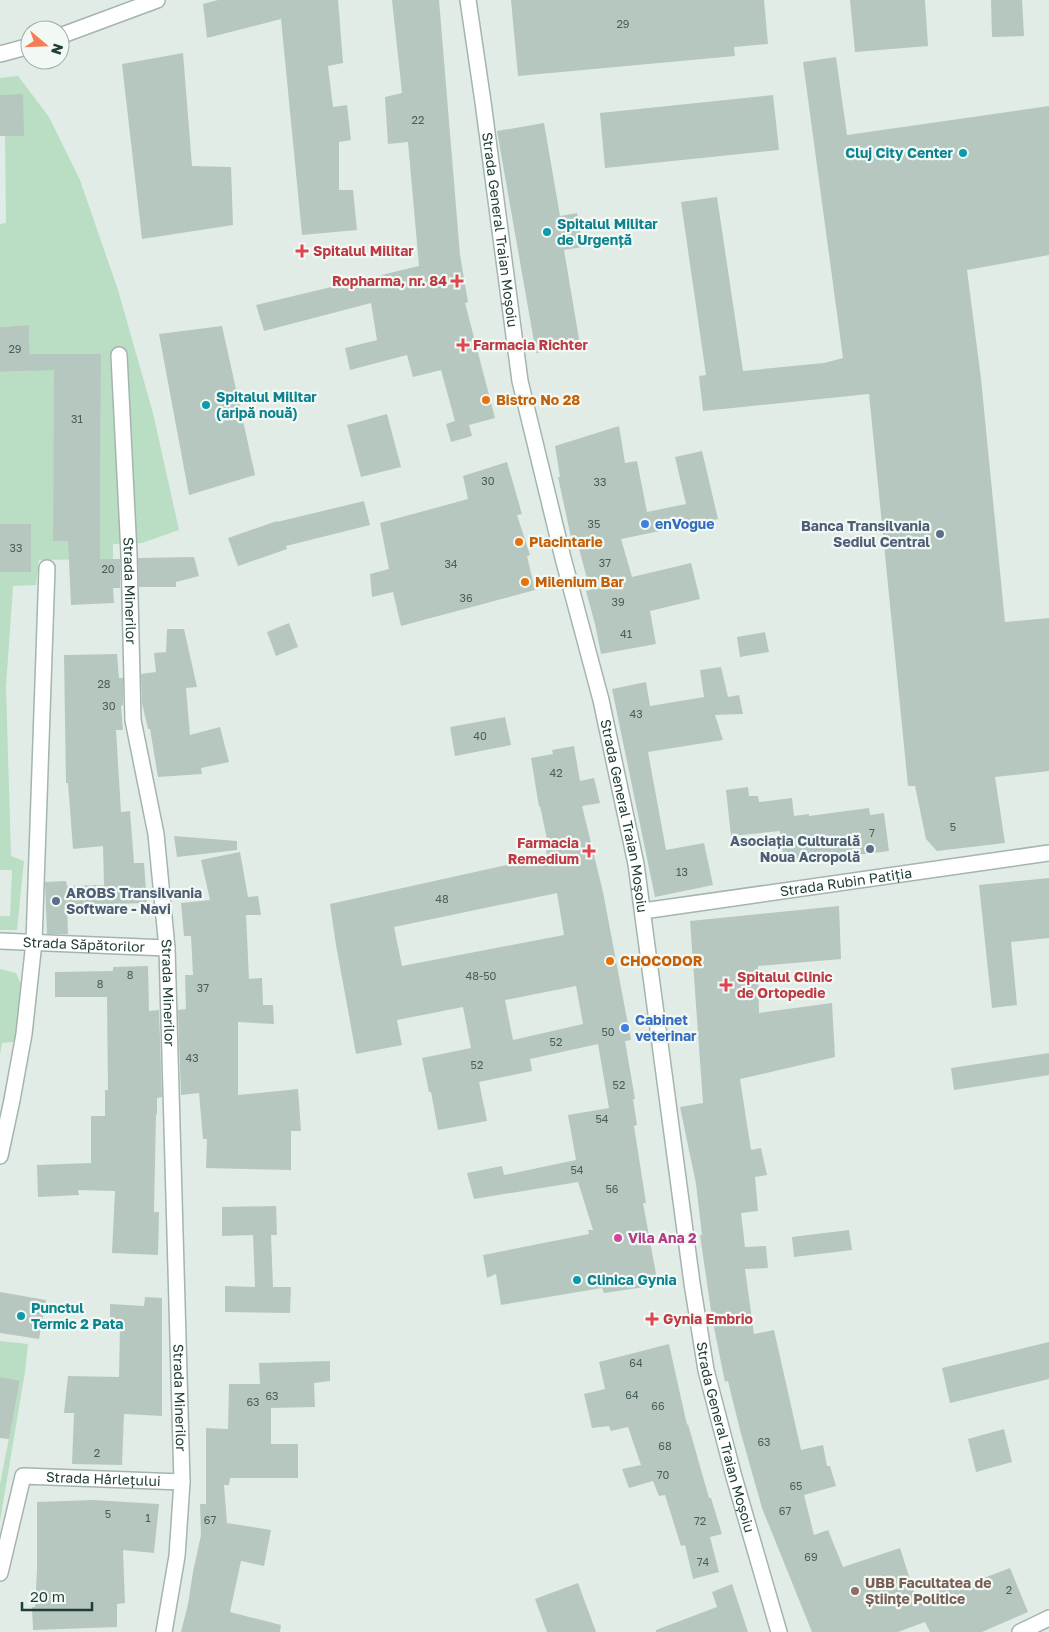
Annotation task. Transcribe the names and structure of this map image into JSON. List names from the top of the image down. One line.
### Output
{"streets":{"street":["Strada General Traian Moșoiu","Strada Minerilor","Strada Rubin Patiția","Strada Săpătorilor","Strada Hârlețului"]},"crossings":[["Strada General Traian Moșoiu","Strada Rubin Patiția"],["Strada Minerilor","Strada Săpătorilor"],["Strada Minerilor","Strada Hârlețului"]],"places":{"other":["Cluj City Center","Spitalul Militar de Urgență","Bistro No 28","Spitalul Militar (aripă nouă)","enVogue","Banca Transilvania Sediul Central","Placintarie","Milenium Bar","Asociația Culturală Noua Acropolă","AROBS Transilvania Software - Navi","CHOCODOR","Cabinet veterinar","Vila Ana 2","Clinica Gynia","Punctul Termic 2 Pata","UBB Facultatea de Științe Politice"],"health":["Spitalul Militar","Ropharma, nr. 84","Farmacia Richter","Farmacia Remedium","Spitalul Clinic de Ortopedie","Gynia Embrio"]},"house_numbers":["29","22","29","31","30","33","35","33","37","34","20","36","39","41","28","30","43","40","42","5","7","13","48","8","48-50","8","37","50","52","43","52","52","54","54","56","64","64","63","63","66","63","68","2","70","65","67","5","1","67","72","69","74","2"],"scale_bar":"20 m","north":"right"}
